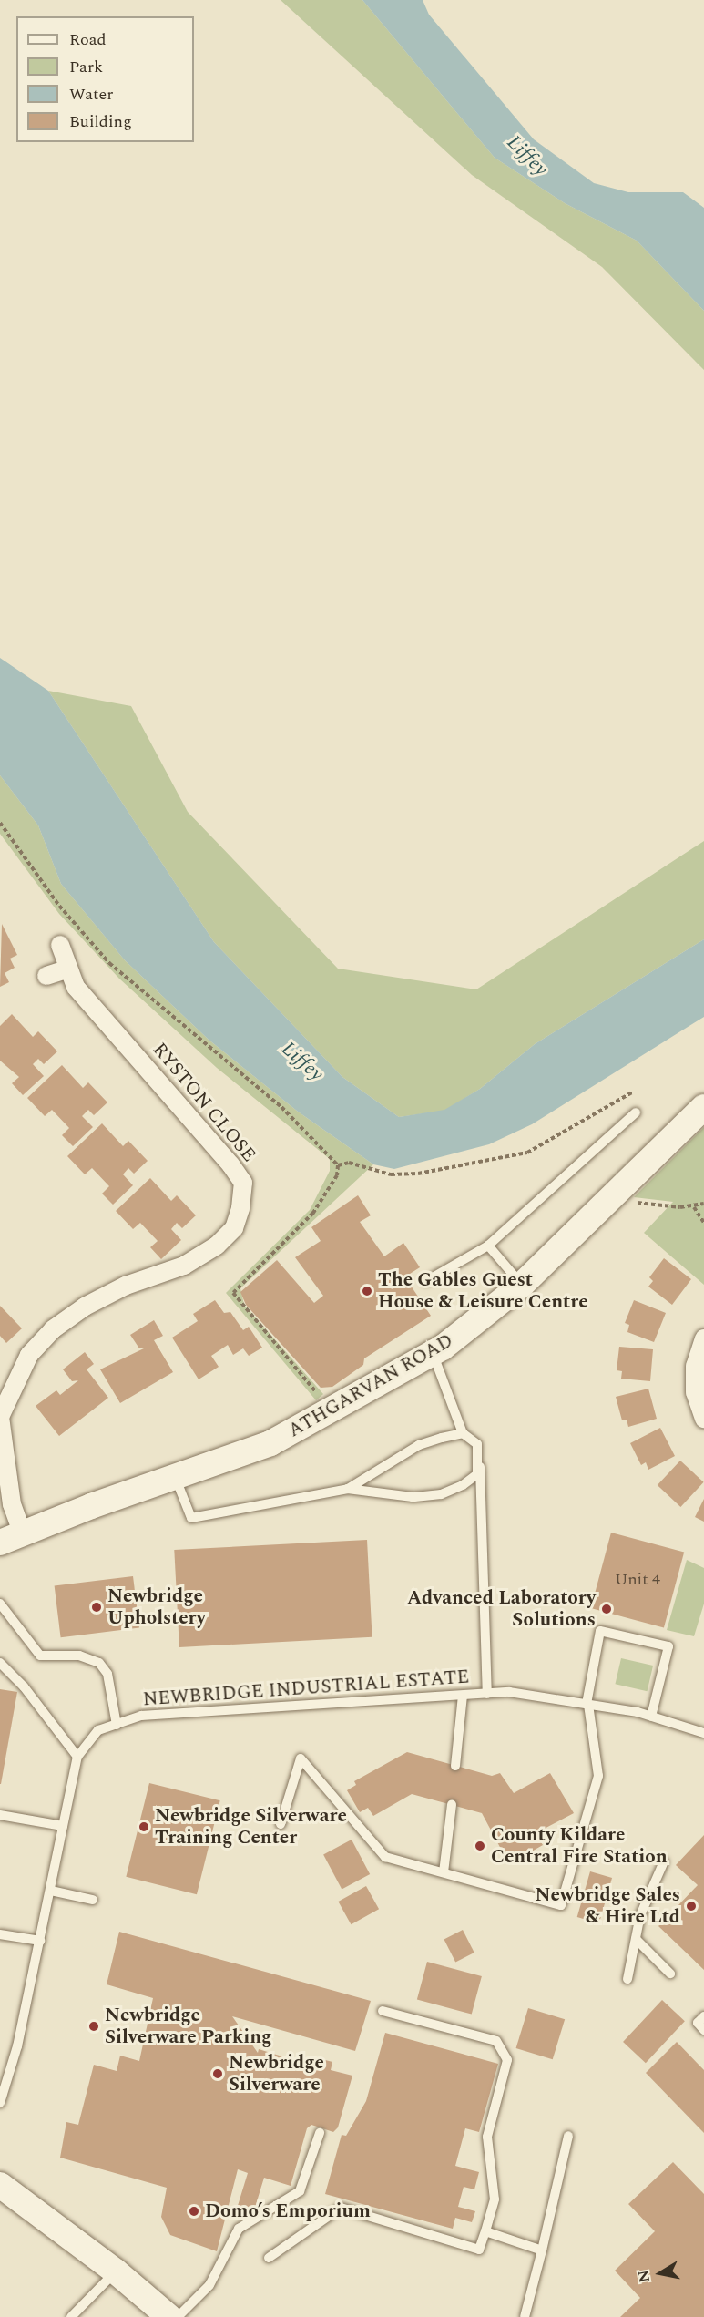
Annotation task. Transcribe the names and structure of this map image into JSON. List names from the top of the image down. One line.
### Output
{"streets":{"main road":["ATHGARVAN ROAD"],"street":["RYSTON CLOSE"],"lane":["NEWBRIDGE INDUSTRIAL ESTATE"]},"water":["Liffey"],"places":["The Gables Guest House & Leisure Centre","Newbridge Upholstery","Advanced Laboratory Solutions","Newbridge Silverware Training Center","County Kildare Central Fire Station","Newbridge Sales & Hire Ltd","Newbridge Silverware Parking","Newbridge Silverware","Domo’s Emporium"],"house_numbers":["Unit 4"],"legend":["Road","Park","Water","Building"],"north":"left"}
